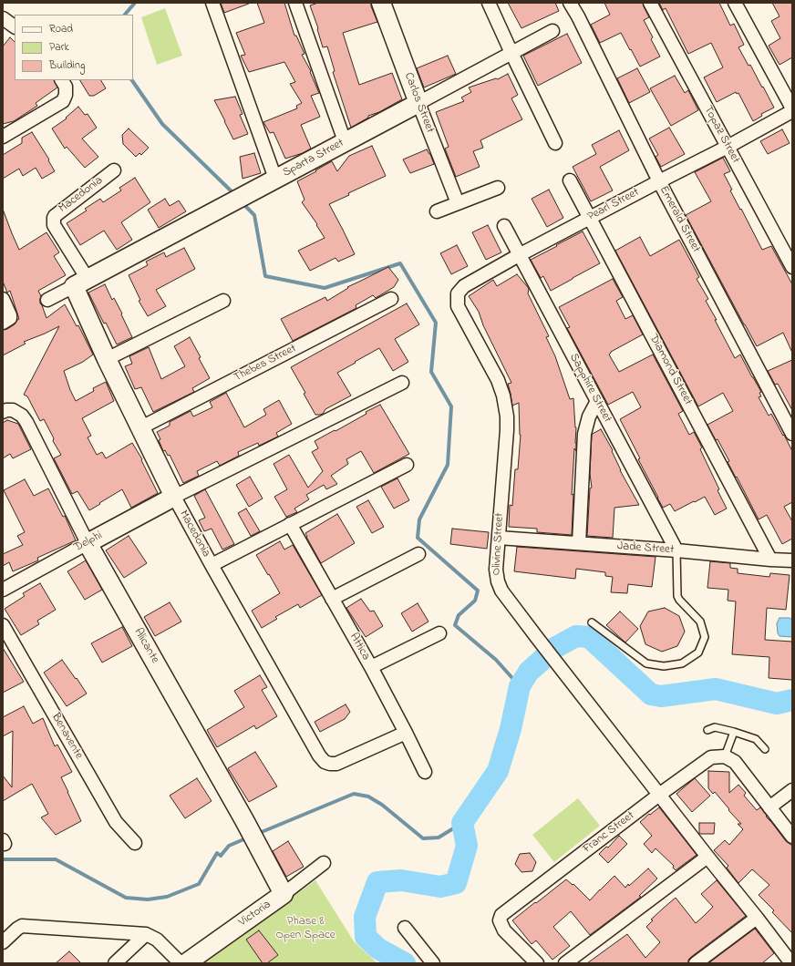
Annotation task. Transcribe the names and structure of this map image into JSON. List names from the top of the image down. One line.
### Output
{"streets":{"street":["Carlos Street","Topaz Street","Sparta Street","Macedonia","Pearl Street","Emerald Street","Thebes Street","Diamond Street","Sapphire Street","Delphi","Olivine Street","Jade Street","Alicante","Attica","Benavente","Franc Street","Victoria"]},"crossings":[["Carlos Street","Sparta Street"],["Topaz Street","Pearl Street"],["Sparta Street","Macedonia"],["Macedonia","Thebes Street"],["Macedonia","Delphi"],["Macedonia","Attica"],["Pearl Street","Emerald Street"],["Pearl Street","Diamond Street"],["Pearl Street","Sapphire Street"],["Pearl Street","Olivine Street"],["Diamond Street","Jade Street"],["Sapphire Street","Jade Street"],["Delphi","Alicante"],["Olivine Street","Jade Street"],["Olivine Street","Franc Street"],["Alicante","Victoria"]],"parks":["Phase 8 Open Space"],"legend":["Road","Park","Building"]}
